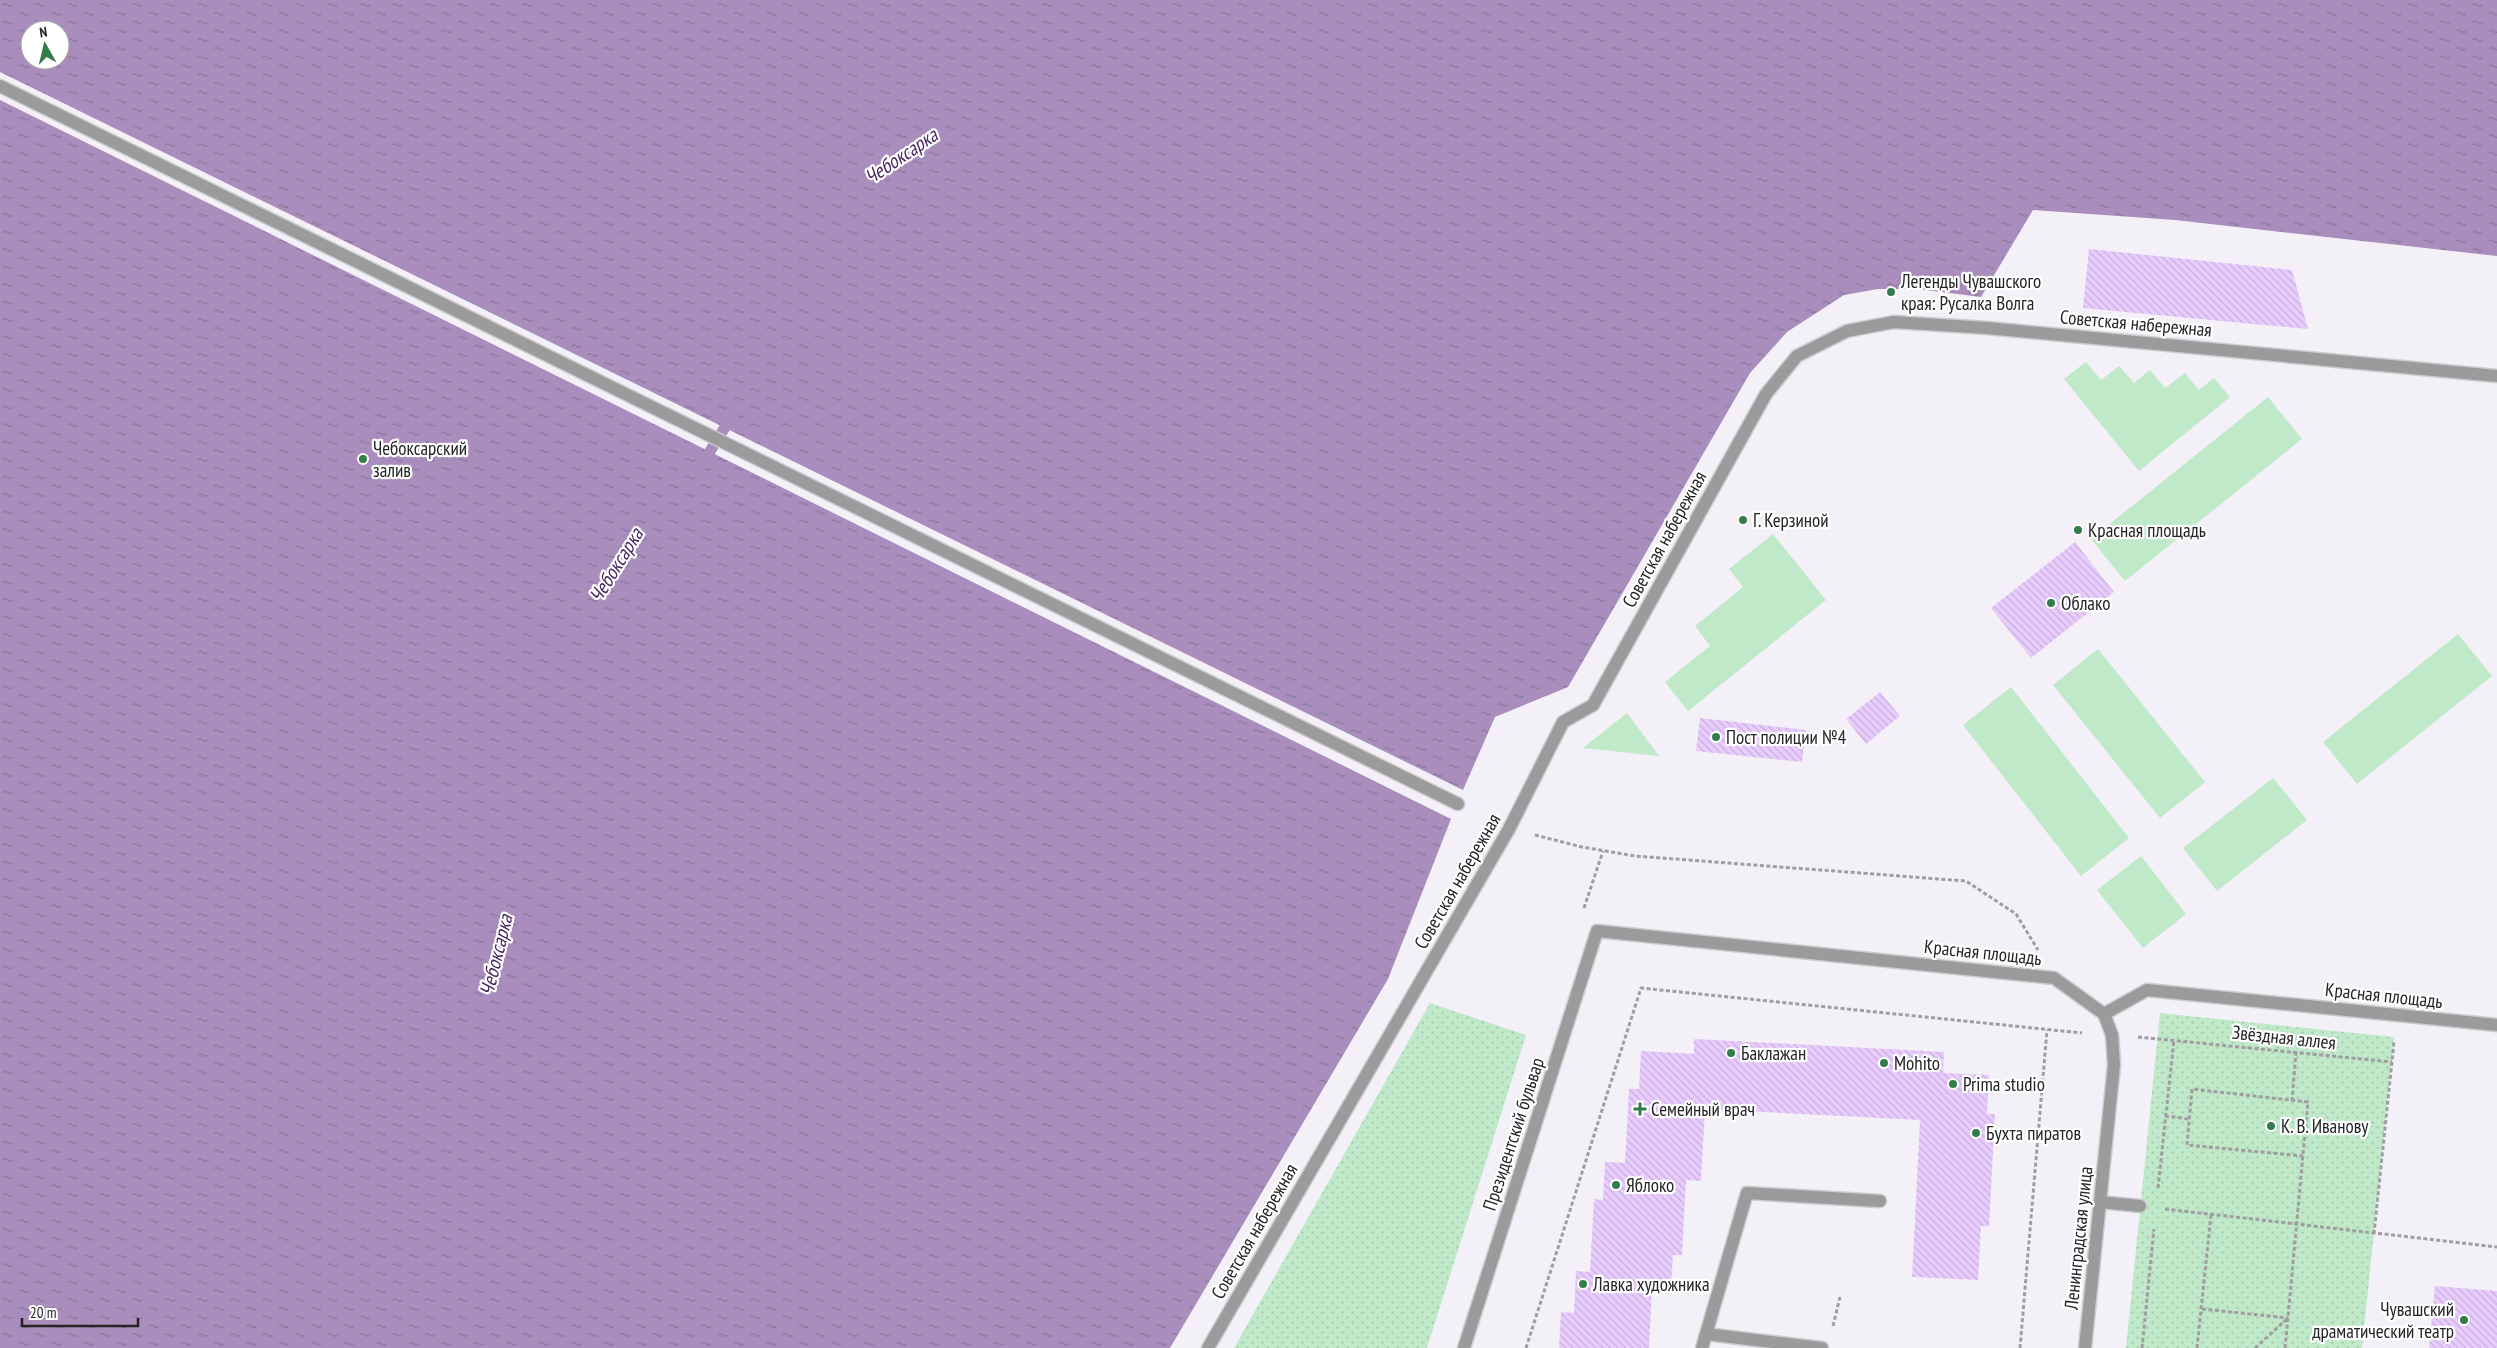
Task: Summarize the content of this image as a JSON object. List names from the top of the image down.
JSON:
{
  "streets": {
    "street": [
      "Советская набережная",
      "Красная площадь",
      "Президентский бульвар",
      "Ленинградская улица"
    ],
    "path": ["Звёздная аллея"]
  },
  "crossings": [
    ["Красная площадь", "Президентский бульвар"],
    ["Красная площадь", "Ленинградская улица"]
  ],
  "water": ["Чебоксарка"],
  "places": {
    "other": [
      "Легенды Чувашского края: Русалка Волга",
      "Чебоксарский залив",
      "Г. Керзиной",
      "Красная площадь",
      "Облако",
      "Пост полиции №4",
      "Баклажан",
      "Mohito",
      "Prima studio",
      "К. В. Иванову",
      "Бухта пиратов",
      "Яблоко",
      "Лавка художника",
      "Чувашский драматический театр"
    ],
    "health": ["Семейный врач"]
  },
  "scale_bar": "20 m",
  "north": "top"
}
